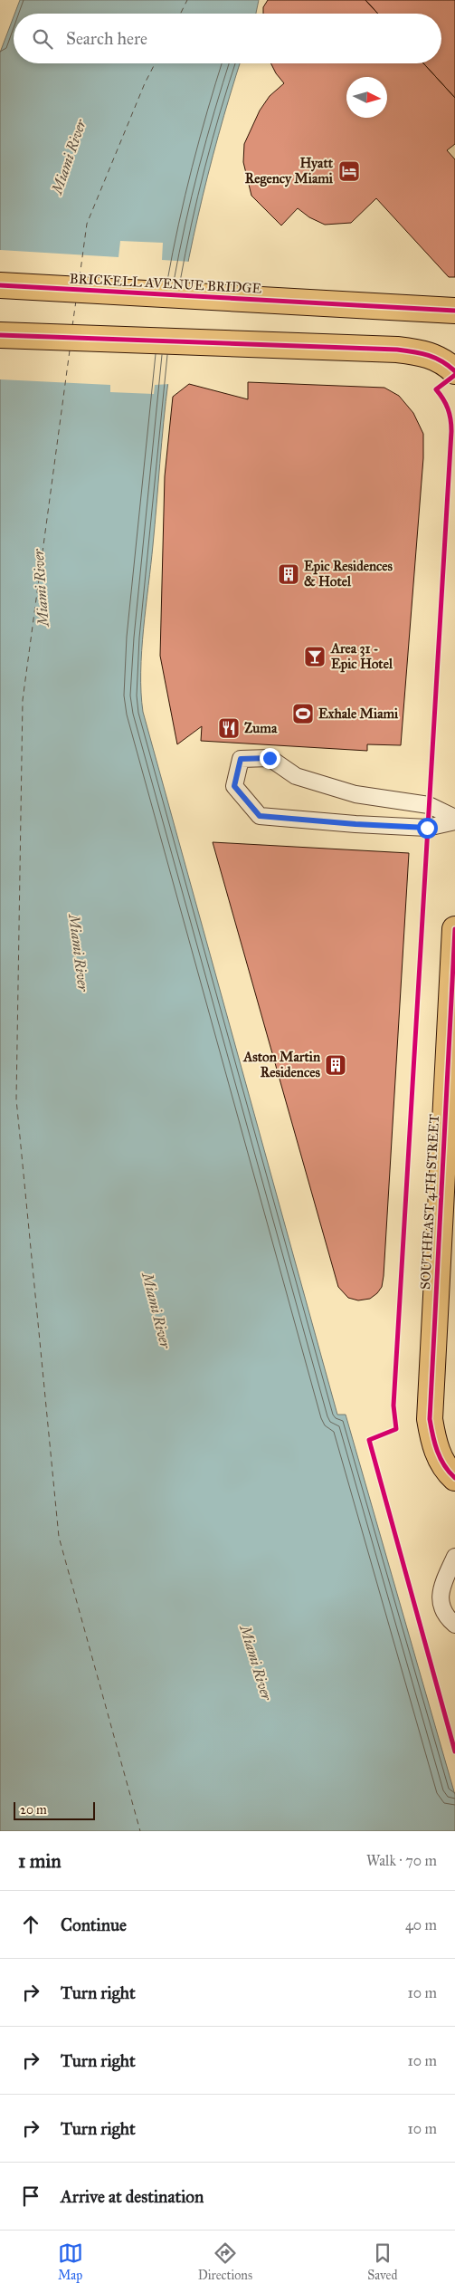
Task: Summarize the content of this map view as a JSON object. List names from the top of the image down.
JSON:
{
  "streets": {
    "main road": ["BRICKELL AVENUE BRIDGE", "SOUTHEAST 4TH STREET"]
  },
  "water": ["Miami River"],
  "places": {
    "hotel": ["Hyatt Regency Miami"],
    "building": ["Epic Residences & Hotel", "Aston Martin Residences"],
    "bar": ["Area 31 - Epic Hotel"],
    "sports": ["Exhale Miami"],
    "restaurant": ["Zuma"]
  },
  "scale_bar": "20 m",
  "north": "right",
  "page": {
    "search": "Search here",
    "scale": "20 m",
    "heading": ["1 min", "Walk · 70 m"],
    "list": [
      ["Continue", "40 m"],
      ["Turn right", "10 m"],
      ["Turn right", "10 m"],
      ["Turn right", "10 m"],
      "Arrive at destination"
    ],
    "nav": ["Map", "Directions", "Saved"]
  }
}
